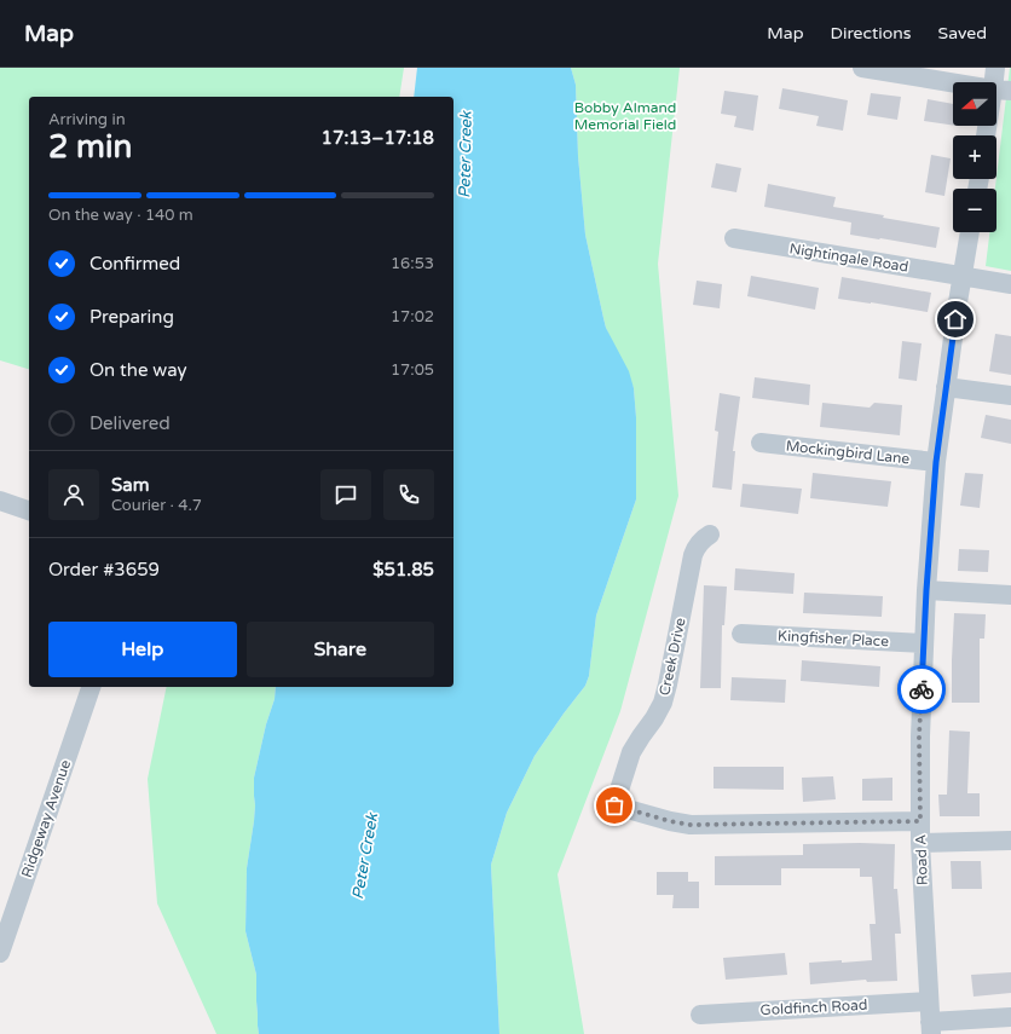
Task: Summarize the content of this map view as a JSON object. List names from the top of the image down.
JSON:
{
  "streets": {
    "street": [
      "Nightingale Road",
      "Mockingbird Lane",
      "Kingfisher Place",
      "Creek Drive",
      "Ridgeway Avenue",
      "Road A",
      "Goldfinch Road"
    ]
  },
  "crossings": [
    ["Nightingale Road", "Road A"],
    ["Mockingbird Lane", "Road A"],
    ["Kingfisher Place", "Road A"],
    ["Creek Drive", "Road A"],
    ["Road A", "Goldfinch Road"]
  ],
  "water": ["Peter Creek"],
  "parks": ["Bobby Almand Memorial Field"],
  "north": "left",
  "page": {
    "header": "Map",
    "nav": ["Map", "Directions", "Saved"],
    "map_buttons": ["+", "−"],
    "heading": ["2 min", "Arriving in", "17:13–17:18"],
    "panel": [
      "Sam",
      "Courier · 4.7",
      "Order #3659",
      "$51.85"
    ],
    "bar": "On the way · 140 m",
    "list": [
      ["Confirmed", "16:53"],
      ["Preparing", "17:02"],
      ["On the way", "17:05"],
      "Delivered"
    ],
    "buttons": ["Help", "Share"]
  }
}
